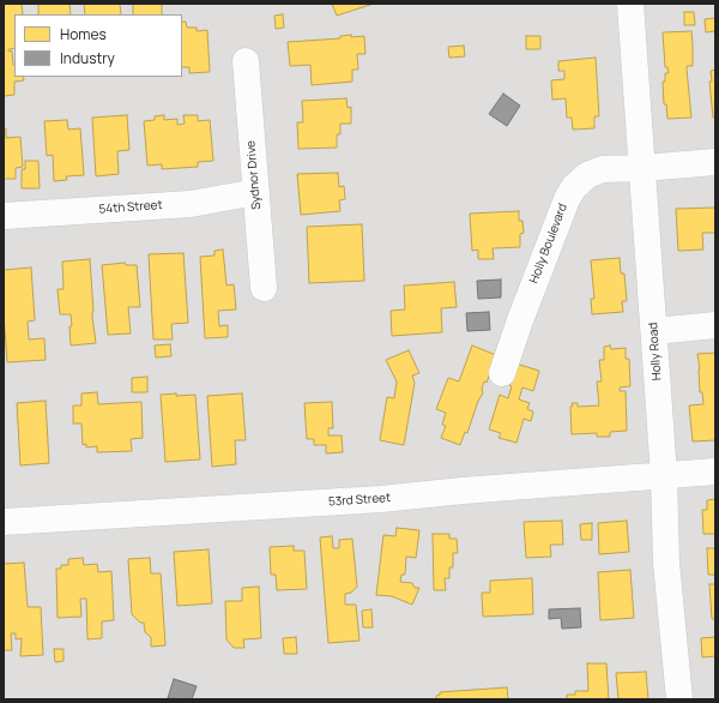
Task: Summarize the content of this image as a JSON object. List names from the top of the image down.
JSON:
{
  "streets": {
    "street": [
      "Sydnor Drive",
      "54th Street",
      "Holly Boulevard",
      "Holly Road",
      "53rd Street"
    ]
  },
  "crossings": [
    ["Sydnor Drive", "54th Street"],
    ["Holly Boulevard", "Holly Road"],
    ["Holly Road", "53rd Street"]
  ],
  "legend": ["Homes", "Industry"]
}
